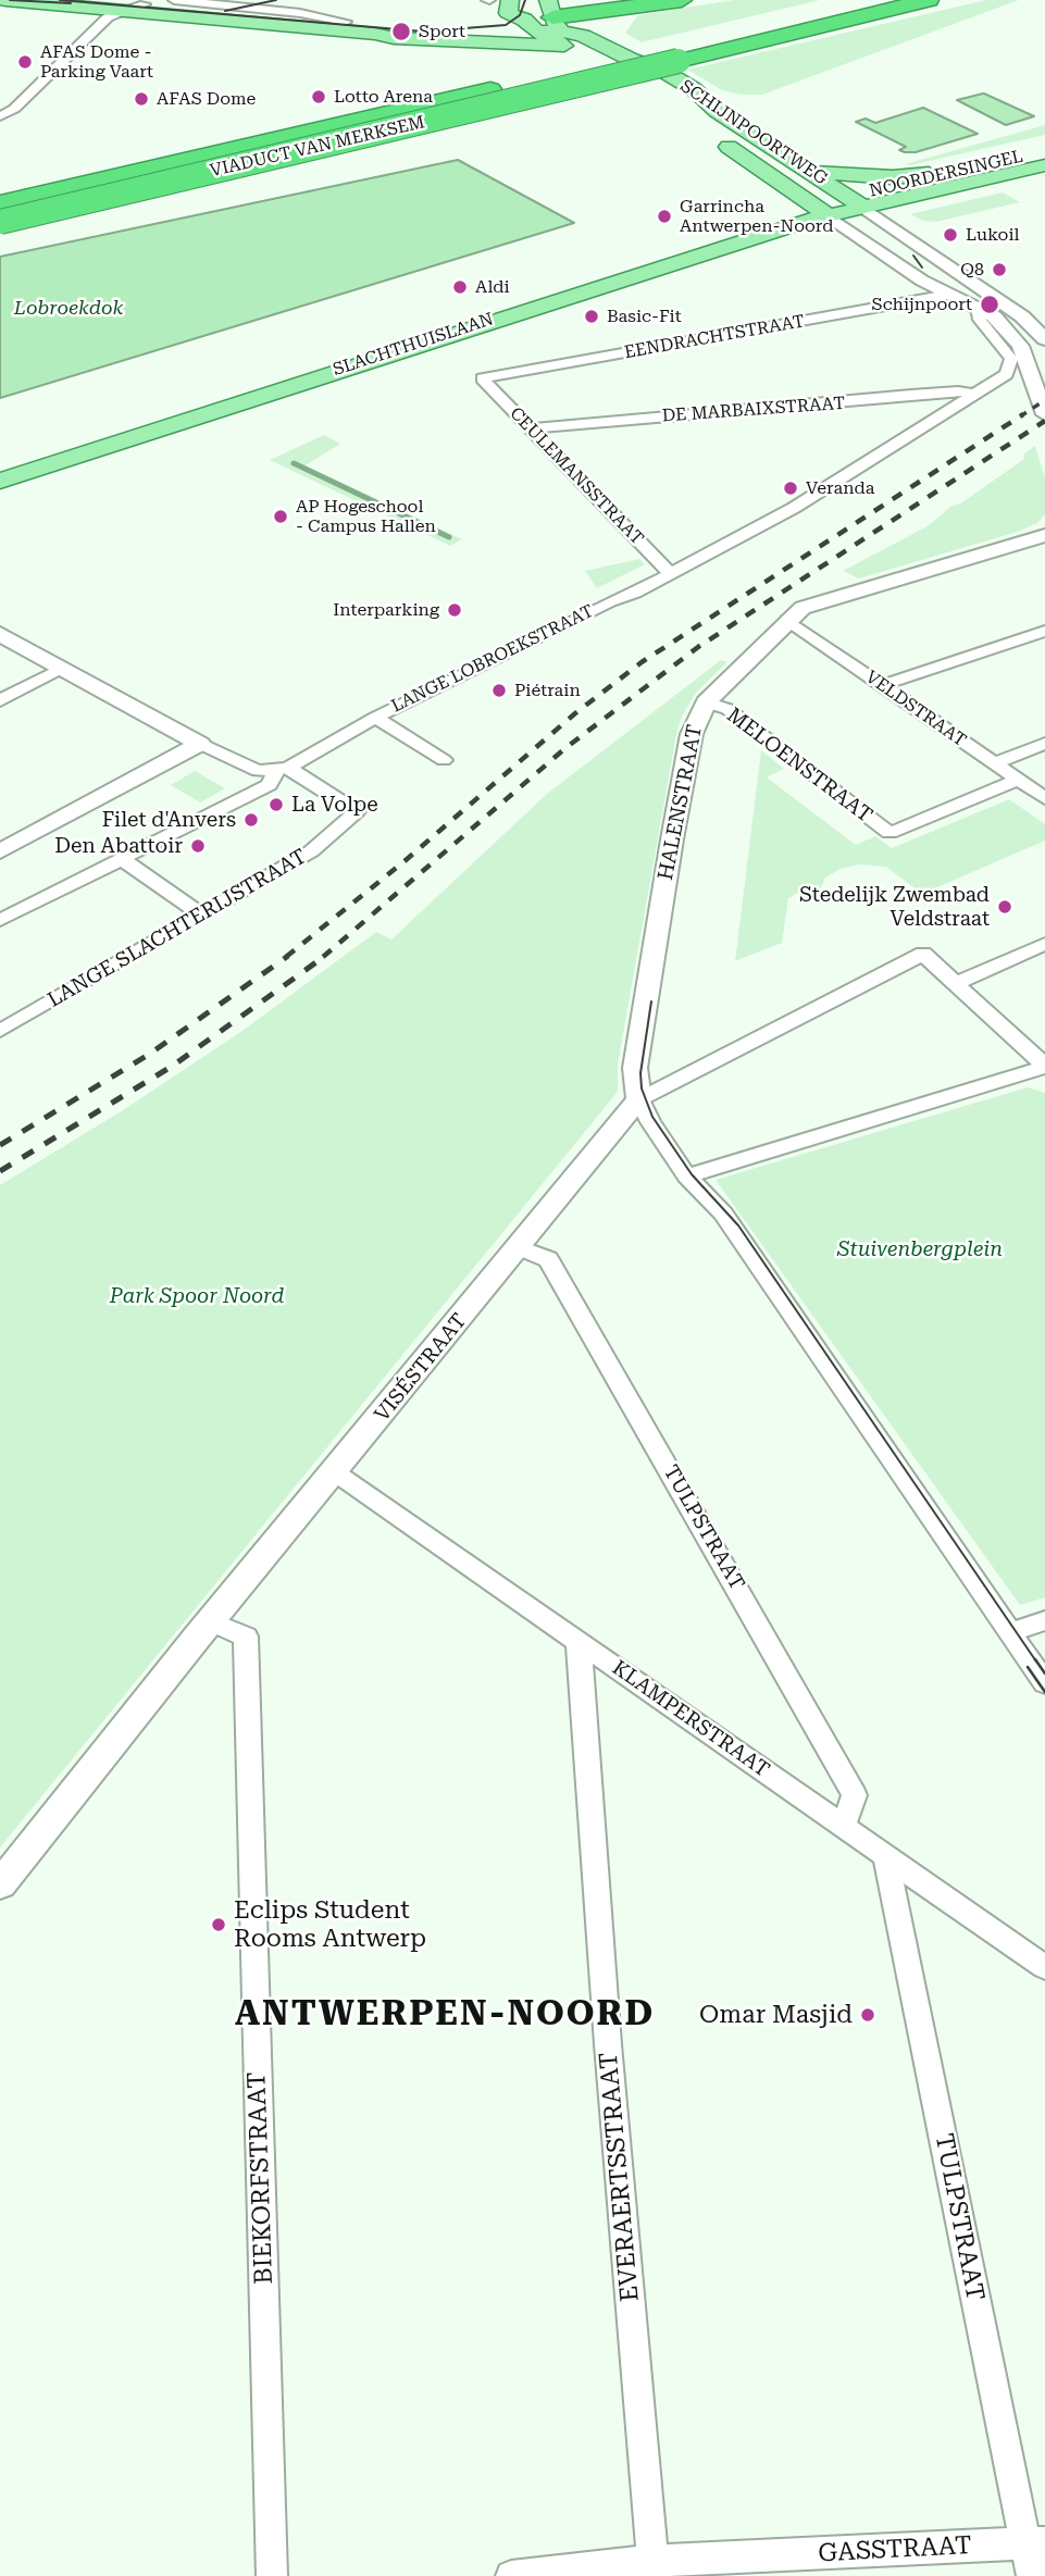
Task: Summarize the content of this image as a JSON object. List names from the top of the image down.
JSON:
{
  "streets": {
    "highway": ["VIADUCT VAN MERKSEM"],
    "main road": ["SCHIJNPOORTWEG", "NOORDERSINGEL", "SLACHTHUISLAAN"],
    "street": [
      "EENDRACHTSTRAAT",
      "DE MARBAIXSTRAAT",
      "CEULEMANSSTRAAT",
      "LANGE LOBROEKSTRAAT",
      "VELDSTRAAT",
      "MELOENSTRAAT",
      "HALENSTRAAT",
      "LANGE SLACHTERIJSTRAAT",
      "VISÉSTRAAT",
      "TULPSTRAAT",
      "KLAMPERSTRAAT",
      "EVERAERTSSTRAAT",
      "BIEKORFSTRAAT",
      "GASSTRAAT"
    ]
  },
  "crossings": [
    ["SCHIJNPOORTWEG", "NOORDERSINGEL"],
    ["SCHIJNPOORTWEG", "EENDRACHTSTRAAT"],
    ["SCHIJNPOORTWEG", "SLACHTHUISLAAN"],
    ["EENDRACHTSTRAAT", "CEULEMANSSTRAAT"],
    ["DE MARBAIXSTRAAT", "CEULEMANSSTRAAT"],
    ["DE MARBAIXSTRAAT", "LANGE LOBROEKSTRAAT"],
    ["CEULEMANSSTRAAT", "LANGE LOBROEKSTRAAT"],
    ["LANGE LOBROEKSTRAAT", "LANGE SLACHTERIJSTRAAT"],
    ["VELDSTRAAT", "MELOENSTRAAT"],
    ["VELDSTRAAT", "HALENSTRAAT"],
    ["MELOENSTRAAT", "HALENSTRAAT"],
    ["HALENSTRAAT", "VISÉSTRAAT"],
    ["VISÉSTRAAT", "TULPSTRAAT"],
    ["VISÉSTRAAT", "KLAMPERSTRAAT"],
    ["VISÉSTRAAT", "BIEKORFSTRAAT"],
    ["TULPSTRAAT", "KLAMPERSTRAAT"],
    ["TULPSTRAAT", "GASSTRAAT"],
    ["KLAMPERSTRAAT", "EVERAERTSSTRAAT"],
    ["EVERAERTSSTRAAT", "GASSTRAAT"]
  ],
  "districts": ["ANTWERPEN-NOORD"],
  "water": ["Lobroekdok"],
  "parks": ["Stuivenbergplein", "Park Spoor Noord"],
  "places": [
    "Sport",
    "AFAS Dome - Parking Vaart",
    "Lotto Arena",
    "AFAS Dome",
    "Garrincha Antwerpen-Noord",
    "Lukoil",
    "Q8",
    "Aldi",
    "Schijnpoort",
    "Basic-Fit",
    "Veranda",
    "AP Hogeschool - Campus Hallen",
    "Interparking",
    "Piétrain",
    "La Volpe",
    "Filet d'Anvers",
    "Den Abattoir",
    "Stedelijk Zwembad Veldstraat",
    "Eclips Student Rooms Antwerp",
    "Omar Masjid"
  ]
}
